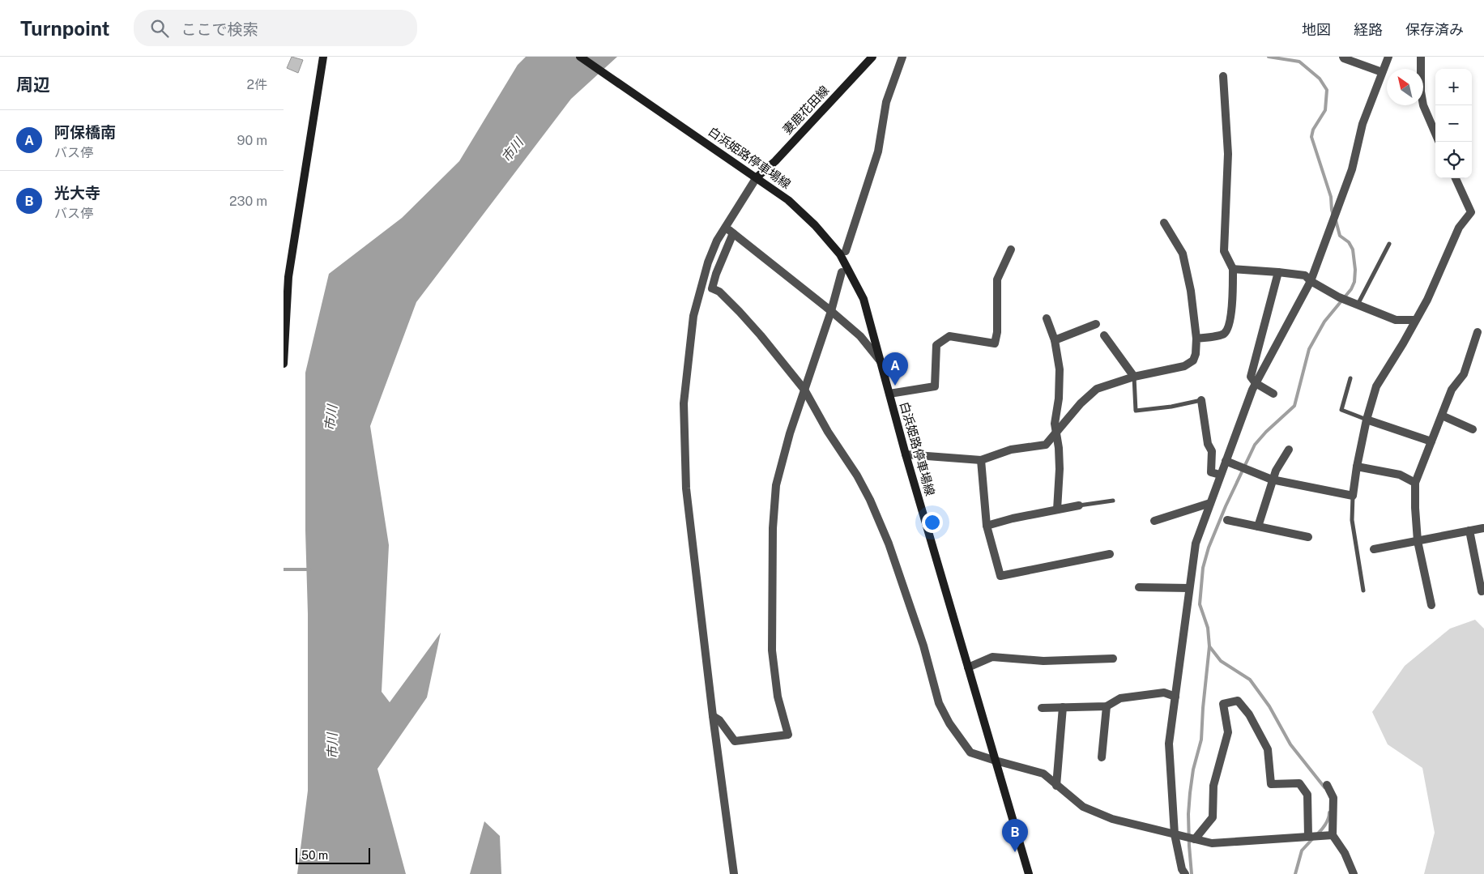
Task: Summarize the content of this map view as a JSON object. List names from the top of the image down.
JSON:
{
  "streets": {
    "main road": ["妻鹿花田線", "白浜姫路停車場線"]
  },
  "crossings": [
    ["妻鹿花田線", "白浜姫路停車場線"]
  ],
  "water": ["市川"],
  "scale_bar": "50 m",
  "north": "top left",
  "page": {
    "header": "Turnpoint",
    "search": "ここで検索",
    "nav": ["地図", "経路", "保存済み"],
    "heading": ["周辺", "2件"],
    "map_buttons": ["+", "−"],
    "list": [
      {
        "mark": "A",
        "name": "阿保橋南",
        "note": "バス停",
        "value": "90 m"
      },
      {
        "mark": "B",
        "name": "光大寺",
        "note": "バス停",
        "value": "230 m"
      }
    ],
    "pins": ["A", "B"],
    "scale": "50 m"
  }
}
